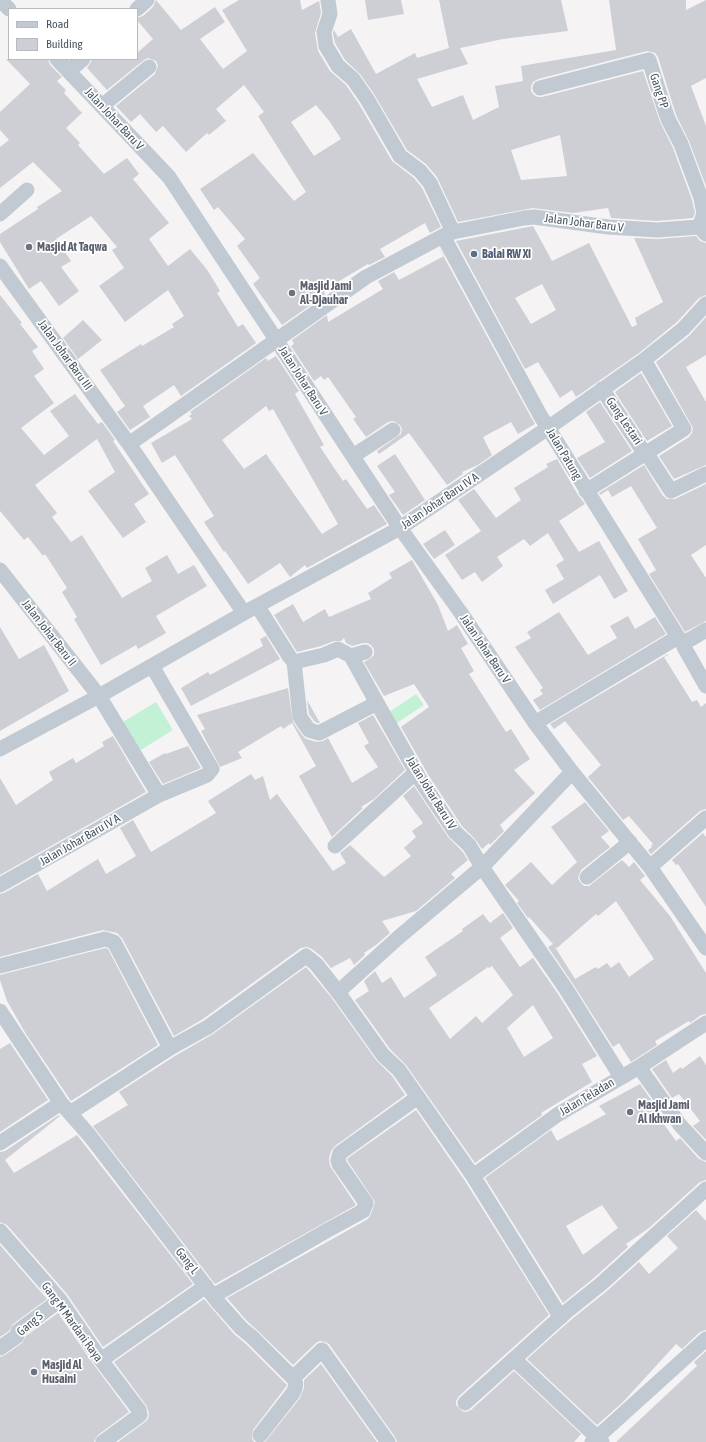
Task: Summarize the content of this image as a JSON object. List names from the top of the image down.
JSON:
{
  "streets": {
    "street": [
      "Gang PP",
      "Jalan Johar Baru V",
      "Jalan Johar Baru III",
      "Gang Lestari",
      "Jalan Patung",
      "Jalan Johar Baru IV A",
      "Jalan Johar Baru II",
      "Jalan Johar Baru IV",
      "Jalan Teladan",
      "Gang L",
      "Gang M Mardani Raya",
      "Gang S"
    ]
  },
  "crossings": [
    ["Gang PP", "Jalan Johar Baru V"],
    ["Jalan Johar Baru V", "Jalan Patung"],
    ["Jalan Johar Baru V", "Jalan Johar Baru IV A"],
    ["Jalan Johar Baru III", "Jalan Johar Baru IV A"],
    ["Gang Lestari", "Jalan Patung"],
    ["Gang Lestari", "Jalan Johar Baru IV A"],
    ["Jalan Patung", "Jalan Johar Baru IV A"],
    ["Jalan Johar Baru IV A", "Jalan Johar Baru II"],
    ["Jalan Johar Baru IV", "Jalan Teladan"],
    ["Gang M Mardani Raya", "Gang S"]
  ],
  "places": [
    "Masjid At Taqwa",
    "Balai RW XI",
    "Masjid Jami Al-Djauhar",
    "Masjid Jami Al Ikhwan",
    "Masjid Al Husaini"
  ],
  "legend": ["Road", "Building"]
}
